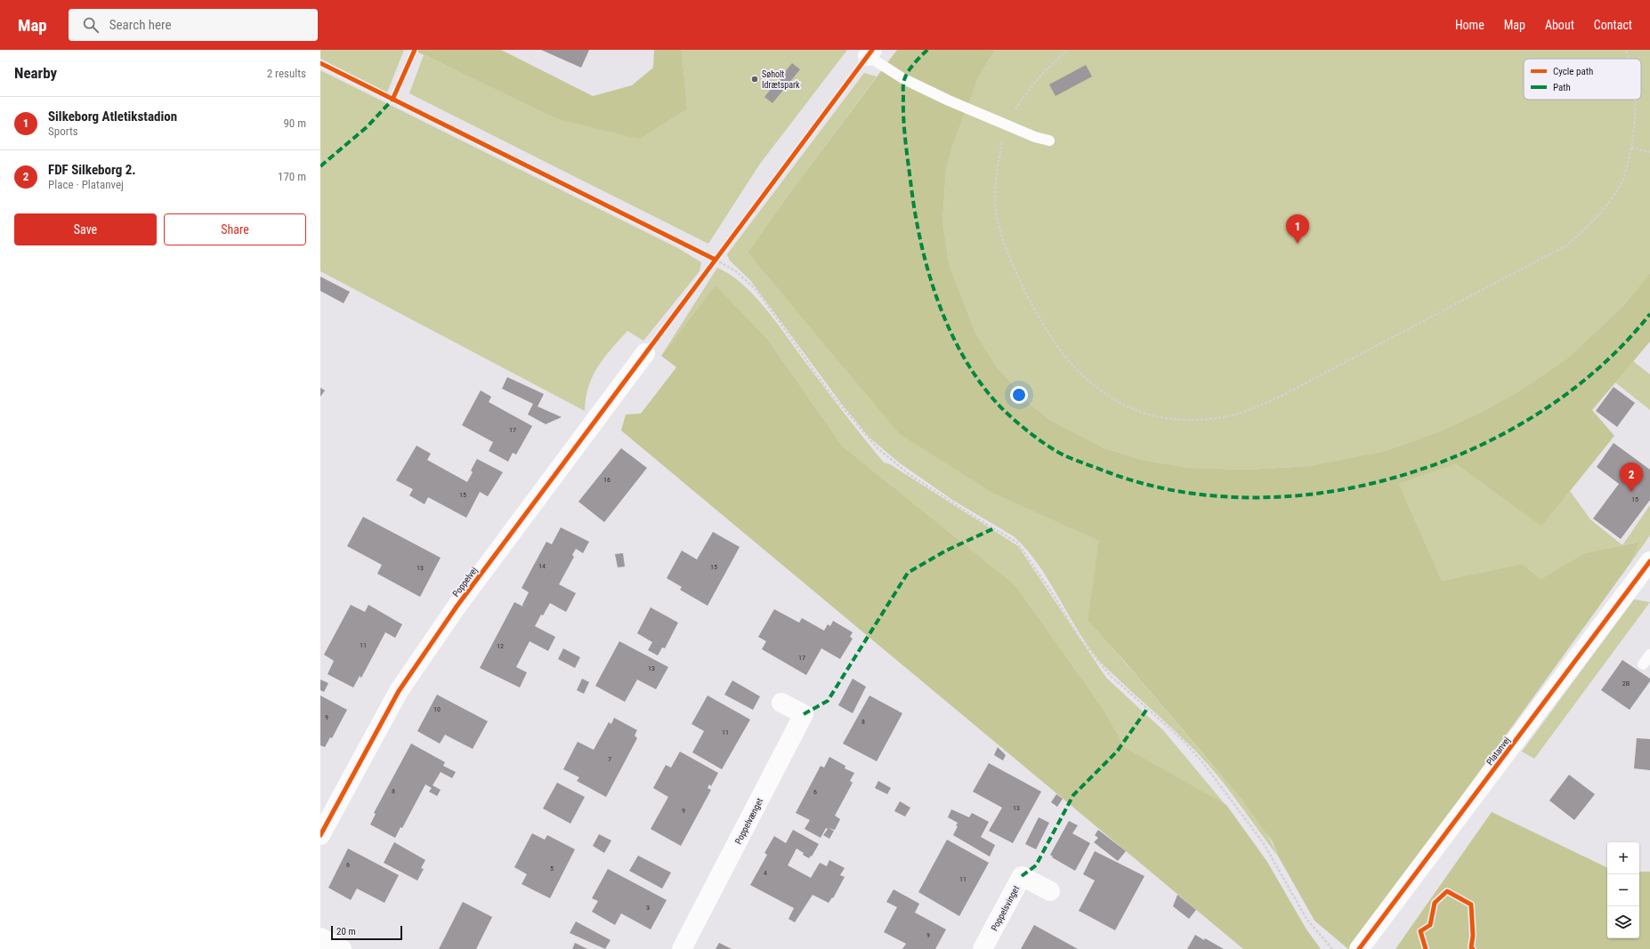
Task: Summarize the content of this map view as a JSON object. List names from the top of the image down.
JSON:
{
  "streets": {
    "street": [
      "Poppelvej",
      "Platanvej",
      "Poppelvænget",
      "Poppelsvinget"
    ]
  },
  "places": ["Søholt Idrætspark"],
  "house_numbers": [
    "17",
    "16",
    "15",
    "15",
    "14",
    "15",
    "13",
    "11",
    "12",
    "17",
    "13",
    "2B",
    "10",
    "9",
    "8",
    "11",
    "7",
    "8",
    "6",
    "13",
    "9",
    "6",
    "5",
    "4",
    "11",
    "3",
    "9"
  ],
  "legend": ["Cycle path", "Path"],
  "scale_bar": "20 m",
  "page": {
    "header": "Map",
    "search": "Search here",
    "nav": [
      "Home",
      "Map",
      "About",
      "Contact"
    ],
    "heading": ["Nearby", "2 results"],
    "list": [
      {
        "mark": "1",
        "name": "Silkeborg Atletikstadion",
        "note": "Sports",
        "value": "90 m"
      },
      {
        "mark": "2",
        "name": "FDF Silkeborg 2.",
        "note": "Place · Platanvej",
        "value": "170 m"
      }
    ],
    "buttons": ["Save", "Share"],
    "pins": ["1", "2"],
    "map_buttons": ["+", "−"],
    "scale": "20 m"
  }
}
